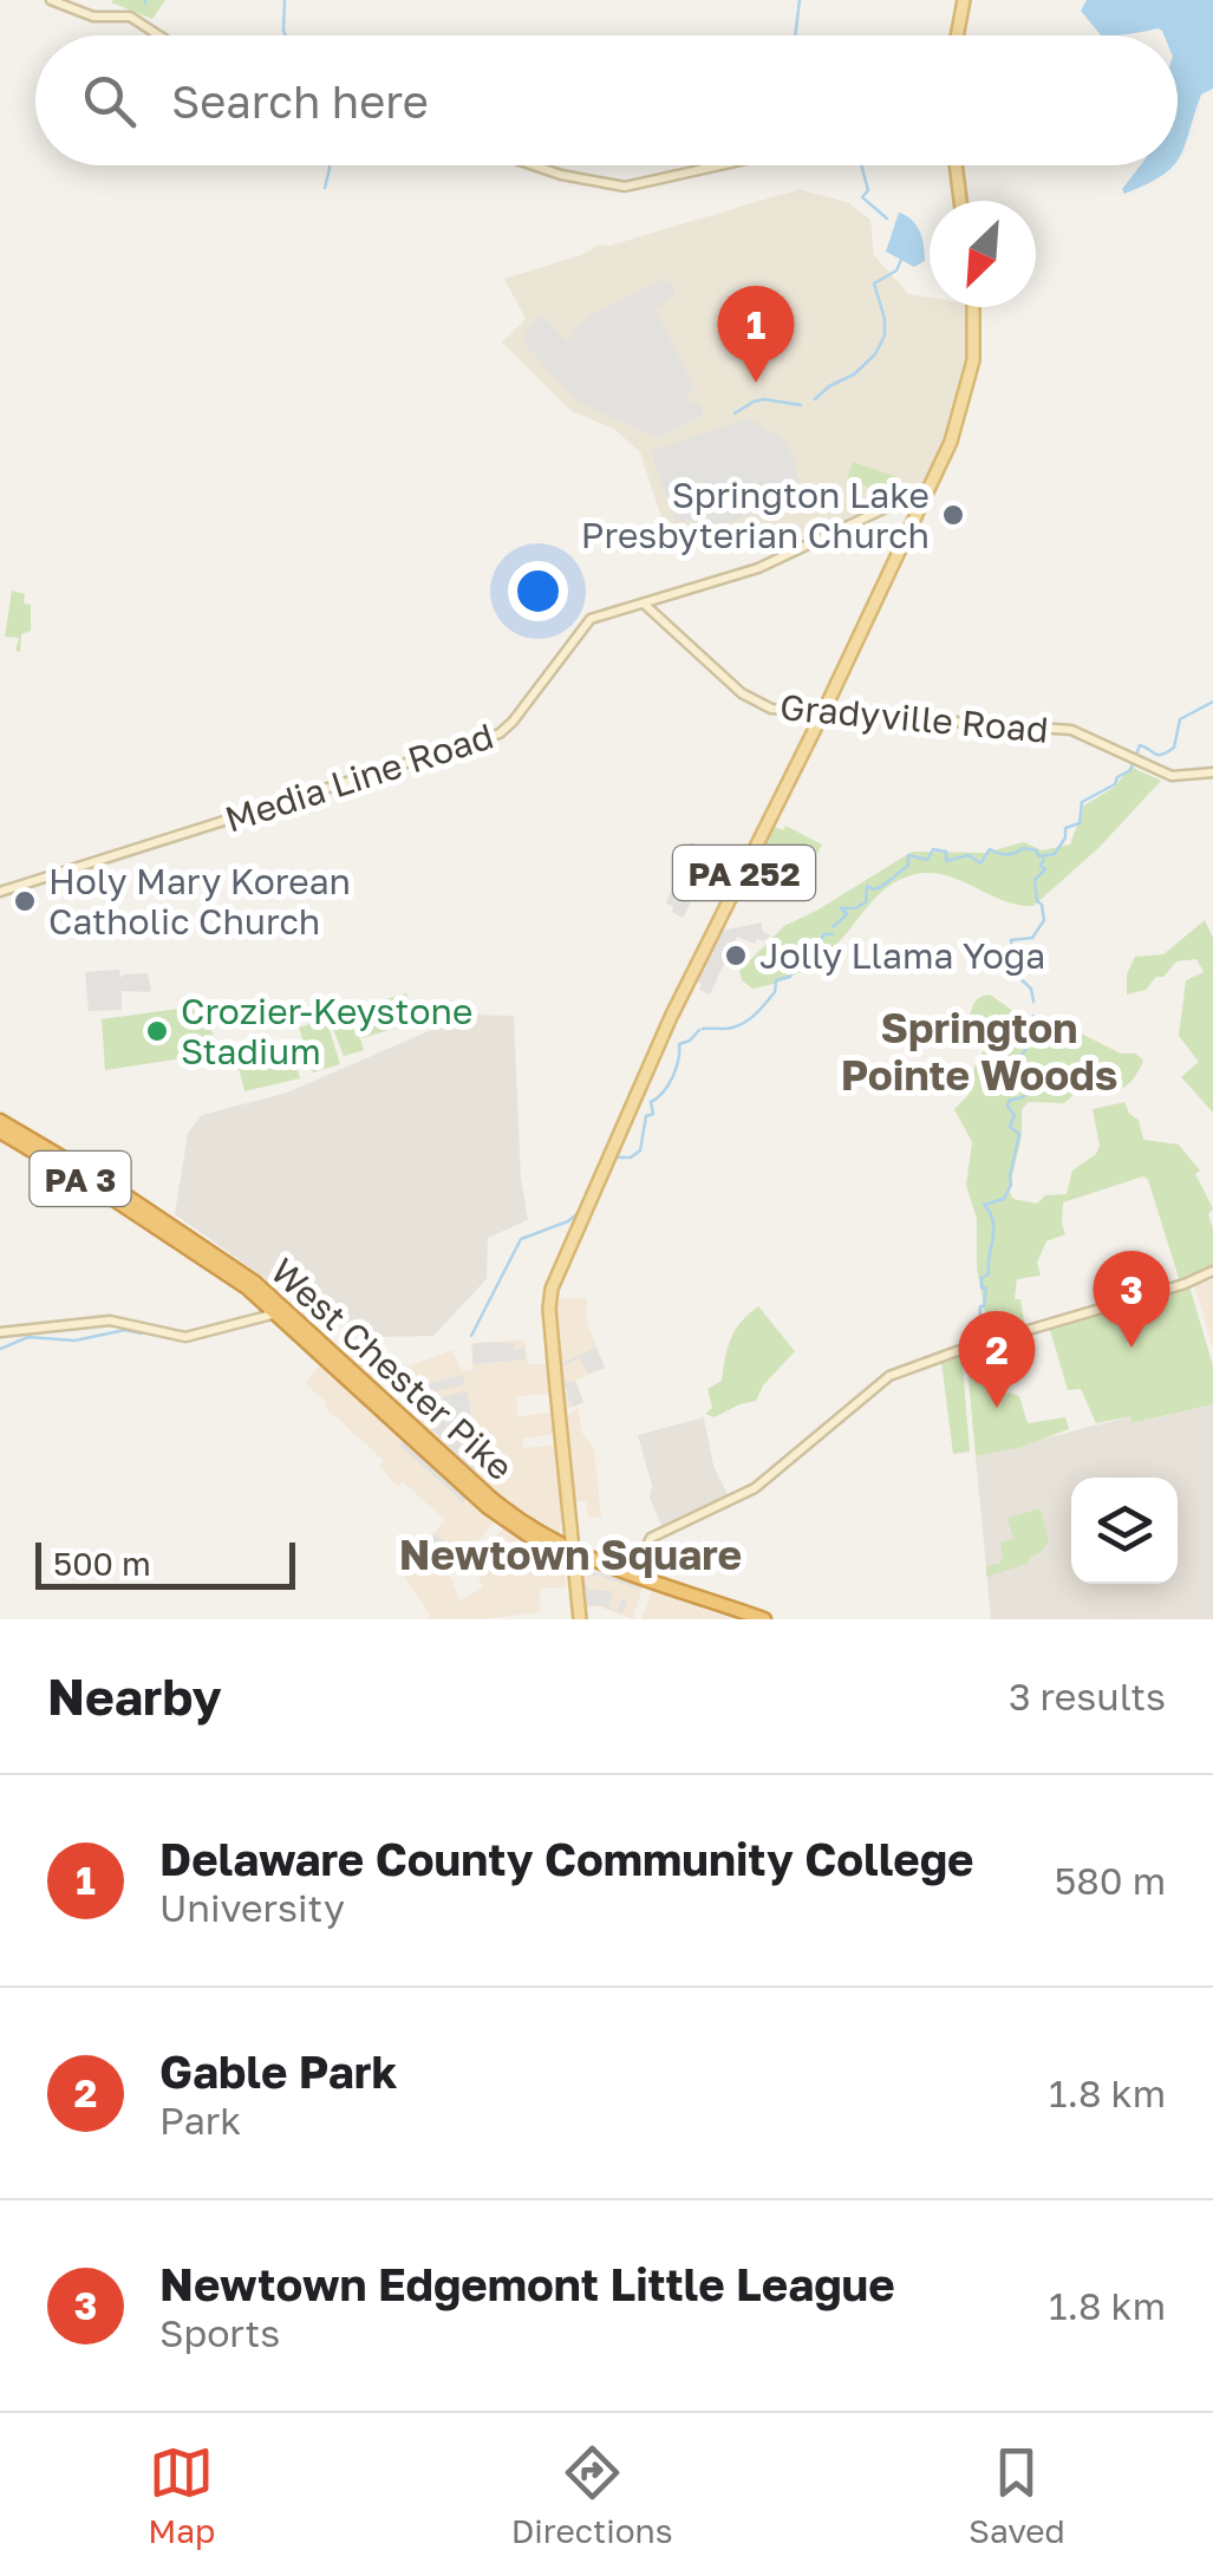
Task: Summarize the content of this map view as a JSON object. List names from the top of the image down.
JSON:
{
  "streets": {
    "highway": ["PA 3", "West Chester Pike"],
    "main road": ["PA 252"],
    "street": ["Gradyville Road", "Media Line Road"]
  },
  "crossings": [
    ["Gradyville Road", "Media Line Road"],
    ["Gradyville Road", "PA 252"],
    ["Media Line Road", "PA 252"],
    ["PA 252", "West Chester Pike"]
  ],
  "districts": ["Springton Pointe Woods", "Newtown Square"],
  "places": [
    "Springton Lake Presbyterian Church",
    "Holy Mary Korean Catholic Church",
    "Jolly Llama Yoga",
    "Crozier-Keystone Stadium"
  ],
  "scale_bar": "500 m",
  "north": "bottom left",
  "page": {
    "search": "Search here",
    "pins": ["1", "3", "2"],
    "scale": "500 m",
    "heading": ["Nearby", "3 results"],
    "list": [
      {
        "mark": "1",
        "name": "Delaware County Community College",
        "note": "University",
        "value": "580 m"
      },
      {
        "mark": "2",
        "name": "Gable Park",
        "note": "Park",
        "value": "1.8 km"
      },
      {
        "mark": "3",
        "name": "Newtown Edgemont Little League",
        "note": "Sports",
        "value": "1.8 km"
      }
    ],
    "nav": ["Map", "Directions", "Saved"]
  }
}
